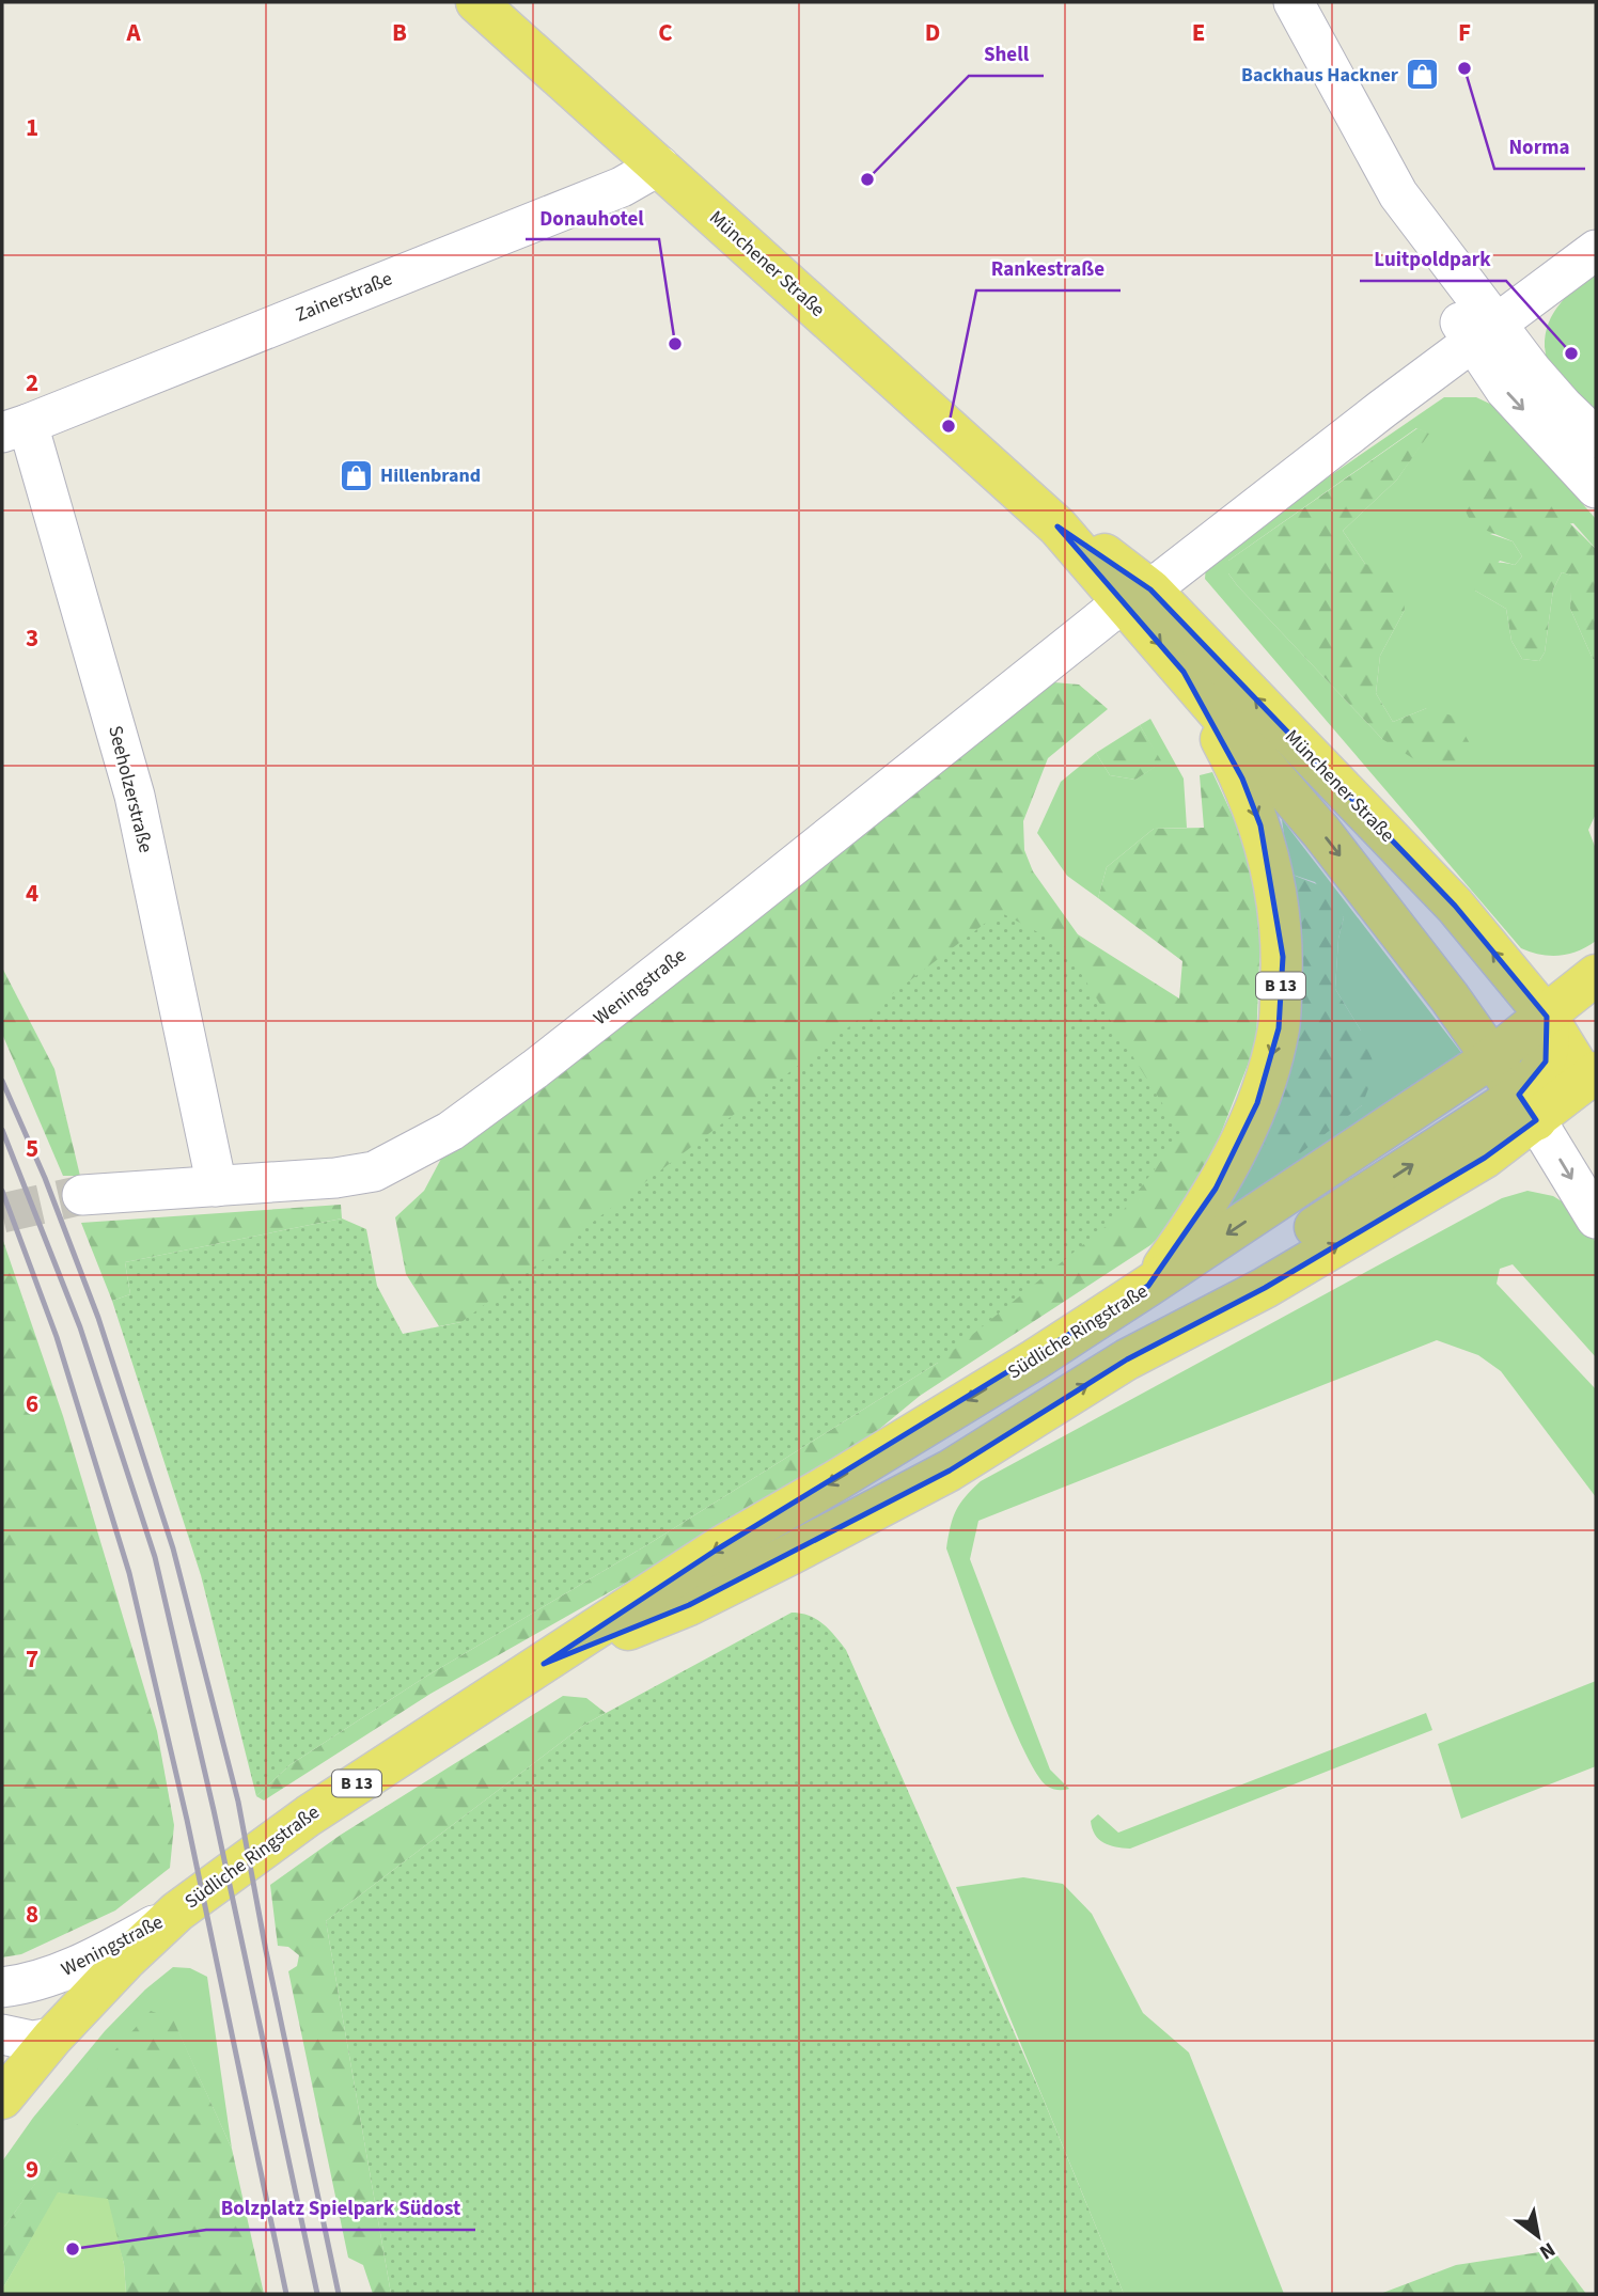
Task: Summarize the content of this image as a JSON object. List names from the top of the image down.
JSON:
{
  "streets": {
    "main road": ["Münchener Straße", "B 13", "Südliche Ringstraße"],
    "street": ["Zainerstraße", "Seeholzerstraße", "Weningstraße"]
  },
  "crossings": [
    ["Münchener Straße", "Zainerstraße"],
    ["Münchener Straße", "B 13"],
    ["Münchener Straße", "Weningstraße"],
    ["Münchener Straße", "Südliche Ringstraße"],
    ["Zainerstraße", "Seeholzerstraße"],
    ["Seeholzerstraße", "Weningstraße"],
    ["B 13", "Südliche Ringstraße"],
    ["Weningstraße", "Südliche Ringstraße"]
  ],
  "places": {
    "other": [
      "Norma",
      "Shell",
      "Donauhotel",
      "Luitpoldpark",
      "Rankestraße",
      "Bolzplatz Spielpark Südost"
    ],
    "shop": ["Backhaus Hackner", "Hillenbrand"]
  },
  "north": "bottom right",
  "grid": {
    "columns": [
      "A",
      "B",
      "C",
      "D",
      "E",
      "F"
    ],
    "rows": [
      "1",
      "2",
      "3",
      "4",
      "5",
      "6",
      "7",
      "8",
      "9"
    ]
  }
}
